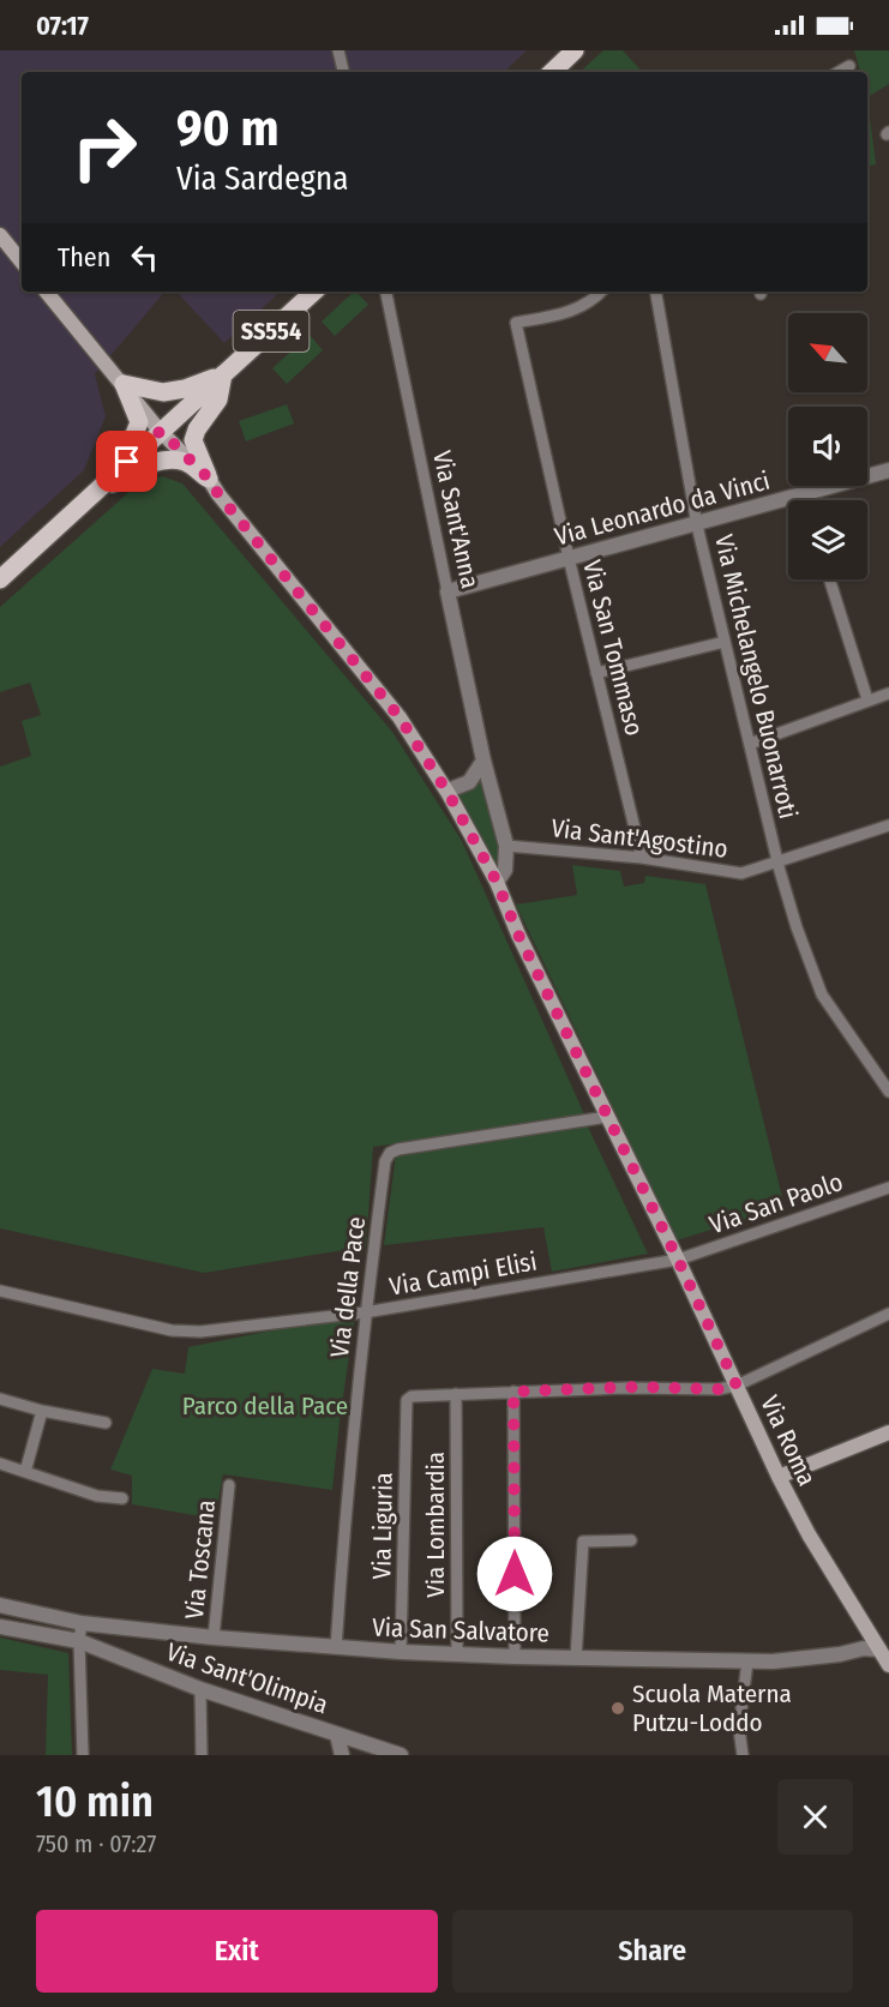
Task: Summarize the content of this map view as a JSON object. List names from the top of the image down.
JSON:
{
  "streets": {
    "main road": ["SS554", "Via Roma"],
    "street": [
      "Via Leonardo da Vinci",
      "Via Sant'Anna",
      "Via San Tommaso",
      "Via Michelangelo Buonarroti",
      "Via Sant'Agostino",
      "Via San Paolo",
      "Via Campi Elisi",
      "Via della Pace",
      "Via Lombardia",
      "Via Liguria",
      "Via Toscana",
      "Via San Salvatore",
      "Via Sant'Olimpia"
    ]
  },
  "crossings": [
    ["SS554", "Via Roma"],
    ["Via Leonardo da Vinci", "Via Sant'Anna"],
    ["Via Leonardo da Vinci", "Via San Tommaso"],
    ["Via Leonardo da Vinci", "Via Michelangelo Buonarroti"],
    ["Via Sant'Anna", "Via Sant'Agostino"],
    ["Via Sant'Anna", "Via Roma"],
    ["Via San Tommaso", "Via Sant'Agostino"],
    ["Via Michelangelo Buonarroti", "Via Sant'Agostino"],
    ["Via San Paolo", "Via Campi Elisi"],
    ["Via San Paolo", "Via Roma"],
    ["Via Campi Elisi", "Via della Pace"],
    ["Via Campi Elisi", "Via Roma"],
    ["Via della Pace", "Via Roma"],
    ["Via della Pace", "Via San Salvatore"],
    ["Via Roma", "Via San Salvatore"],
    ["Via Lombardia", "Via Liguria"],
    ["Via Lombardia", "Via San Salvatore"],
    ["Via Liguria", "Via San Salvatore"],
    ["Via Toscana", "Via San Salvatore"]
  ],
  "parks": ["Parco della Pace"],
  "places": ["Scuola Materna Putzu-Loddo"],
  "north": "top left",
  "page": {
    "status": "07:17",
    "turn": ["90 m", "Via Sardegna"],
    "then": "Then",
    "heading": ["10 min", "750 m · 07:27"],
    "buttons": ["Exit", "Share"]
  }
}
